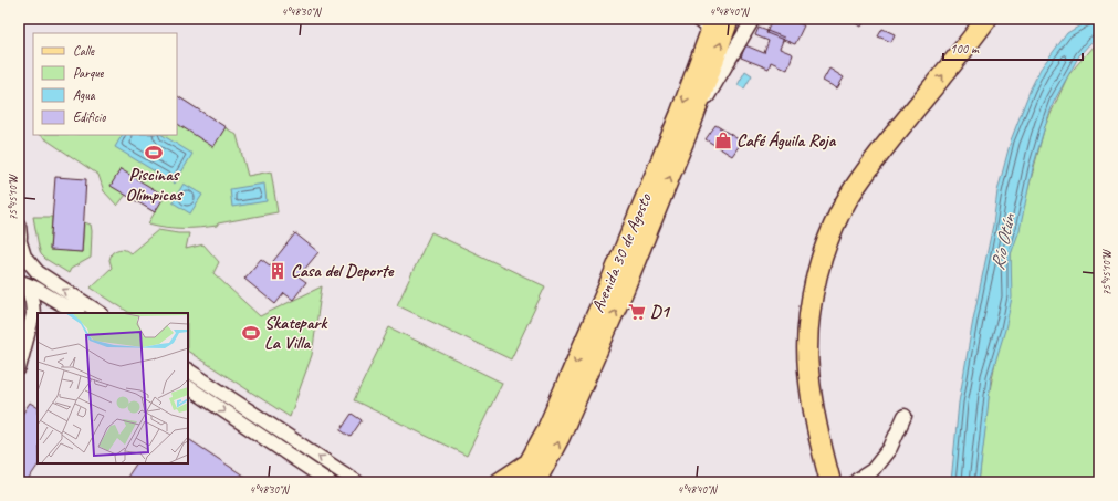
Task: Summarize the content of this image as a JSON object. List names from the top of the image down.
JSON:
{
  "streets": {
    "main road": ["Avenida 30 de Agosto"]
  },
  "water": ["Río Otún"],
  "places": {
    "shop": ["Café Águila Roja"],
    "sports": ["Piscinas Olímpicas", "Skatepark La Villa"],
    "building": ["Casa del Deporte"],
    "supermarket": ["D1"]
  },
  "legend": [
    "Calle",
    "Parque",
    "Agua",
    "Edificio"
  ],
  "scale_bar": "100 m",
  "coordinates": ["4°48'30\"N", "4°48'40\"N", "75°45'10\"W"]
}
